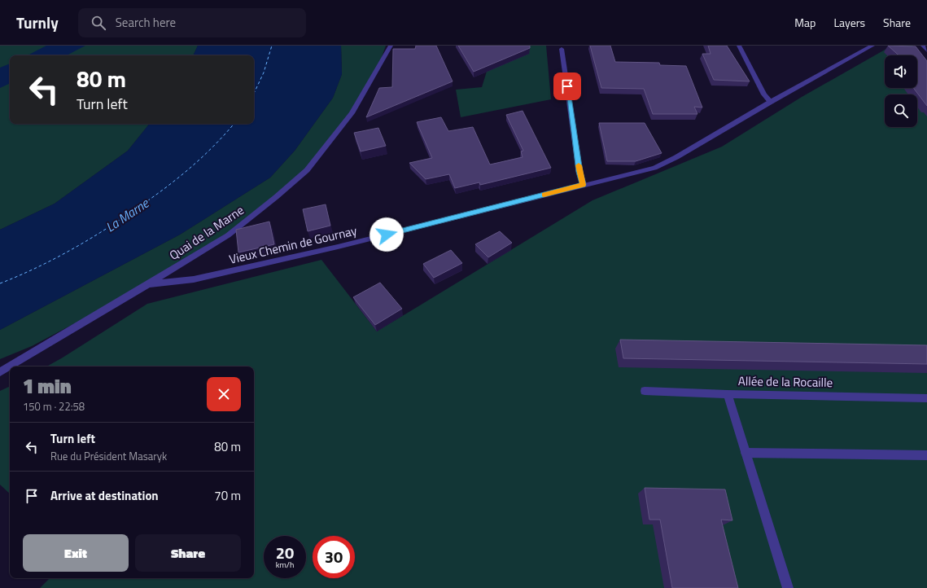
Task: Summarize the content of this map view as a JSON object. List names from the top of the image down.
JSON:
{
  "streets": {
    "street": ["Quai de la Marne", "Vieux Chemin de Gournay", "Allée de la Rocaille"]
  },
  "crossings": [
    ["Quai de la Marne", "Vieux Chemin de Gournay"]
  ],
  "water": ["La Marne"],
  "page": {
    "header": "Turnly",
    "search": "Search here",
    "nav": ["Map", "Layers", "Share"],
    "turn": ["80 m", "Turn left"],
    "heading": ["1 min", "150 m · 22:58"],
    "list": [
      {
        "name": "Turn left",
        "note": "Rue du Président Masaryk",
        "value": "80 m"
      },
      {
        "name": "Arrive at destination",
        "value": "70 m"
      }
    ],
    "buttons": ["Exit", "Share"],
    "speed": "20 km/h",
    "limit": "30"
  }
}
